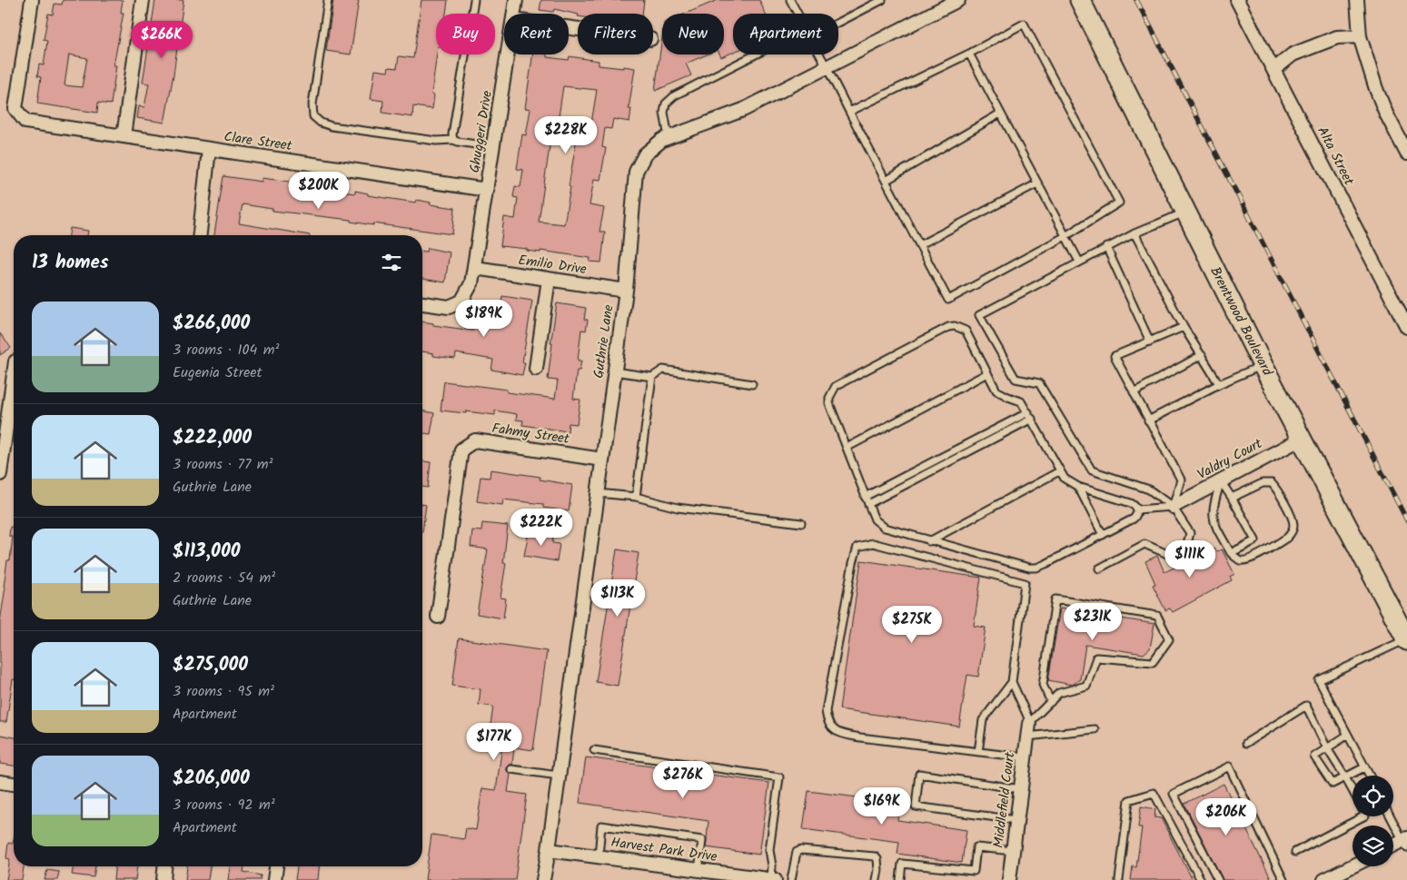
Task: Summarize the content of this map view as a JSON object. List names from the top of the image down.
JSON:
{
  "streets": {
    "main road": ["Brentwood Boulevard"],
    "street": [
      "Ghuggeri Drive",
      "Clare Street",
      "Alta Street",
      "Emilio Drive",
      "Guthrie Lane",
      "Fahmy Street",
      "Valdry Court",
      "Middlefield Court",
      "Harvest Park Drive"
    ]
  },
  "crossings": [
    ["Ghuggeri Drive", "Clare Street"],
    ["Ghuggeri Drive", "Emilio Drive"],
    ["Emilio Drive", "Guthrie Lane"],
    ["Brentwood Boulevard", "Valdry Court"],
    ["Guthrie Lane", "Fahmy Street"],
    ["Guthrie Lane", "Harvest Park Drive"]
  ],
  "page": {
    "chip": [
      "Buy",
      "Rent",
      "Filters",
      "New",
      "Apartment"
    ],
    "price": [
      "$266K",
      "$228K",
      "$200K",
      "$189K",
      "$222K",
      "$111K",
      "$113K",
      "$231K",
      "$275K",
      "$177K",
      "$276K",
      "$169K",
      "$206K"
    ],
    "heading": "13 homes",
    "list": [
      {
        "name": "$266,000",
        "note": "3 rooms · 104 m² · Eugenia Street"
      },
      {
        "name": "$222,000",
        "note": "3 rooms · 77 m² · Guthrie Lane"
      },
      {
        "name": "$113,000",
        "note": "2 rooms · 54 m² · Guthrie Lane"
      },
      {
        "name": "$275,000",
        "note": "3 rooms · 95 m² · Apartment"
      },
      {
        "name": "$206,000",
        "note": "3 rooms · 92 m² · Apartment"
      }
    ]
  }
}
